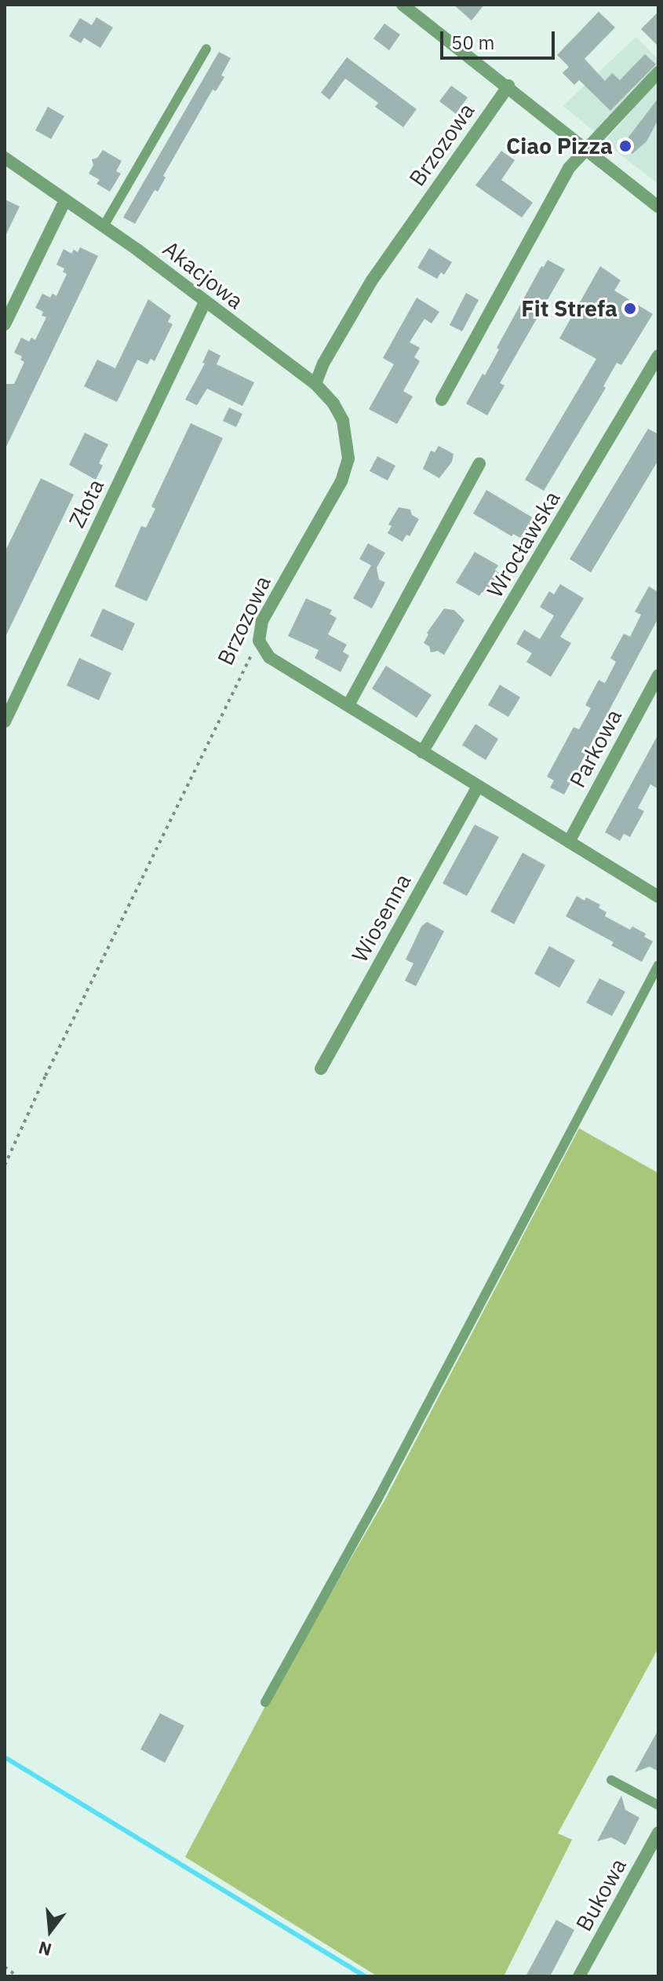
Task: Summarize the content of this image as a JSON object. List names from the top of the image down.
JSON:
{
  "streets": {
    "street": [
      "Brzozowa",
      "Akacjowa",
      "Złota",
      "Wrocławska",
      "Parkowa",
      "Wiosenna",
      "Bukowa"
    ]
  },
  "crossings": [
    ["Brzozowa", "Akacjowa"],
    ["Akacjowa", "Złota"]
  ],
  "places": ["Ciao Pizza", "Fit Strefa"],
  "scale_bar": "50 m",
  "north": "bottom"
}
